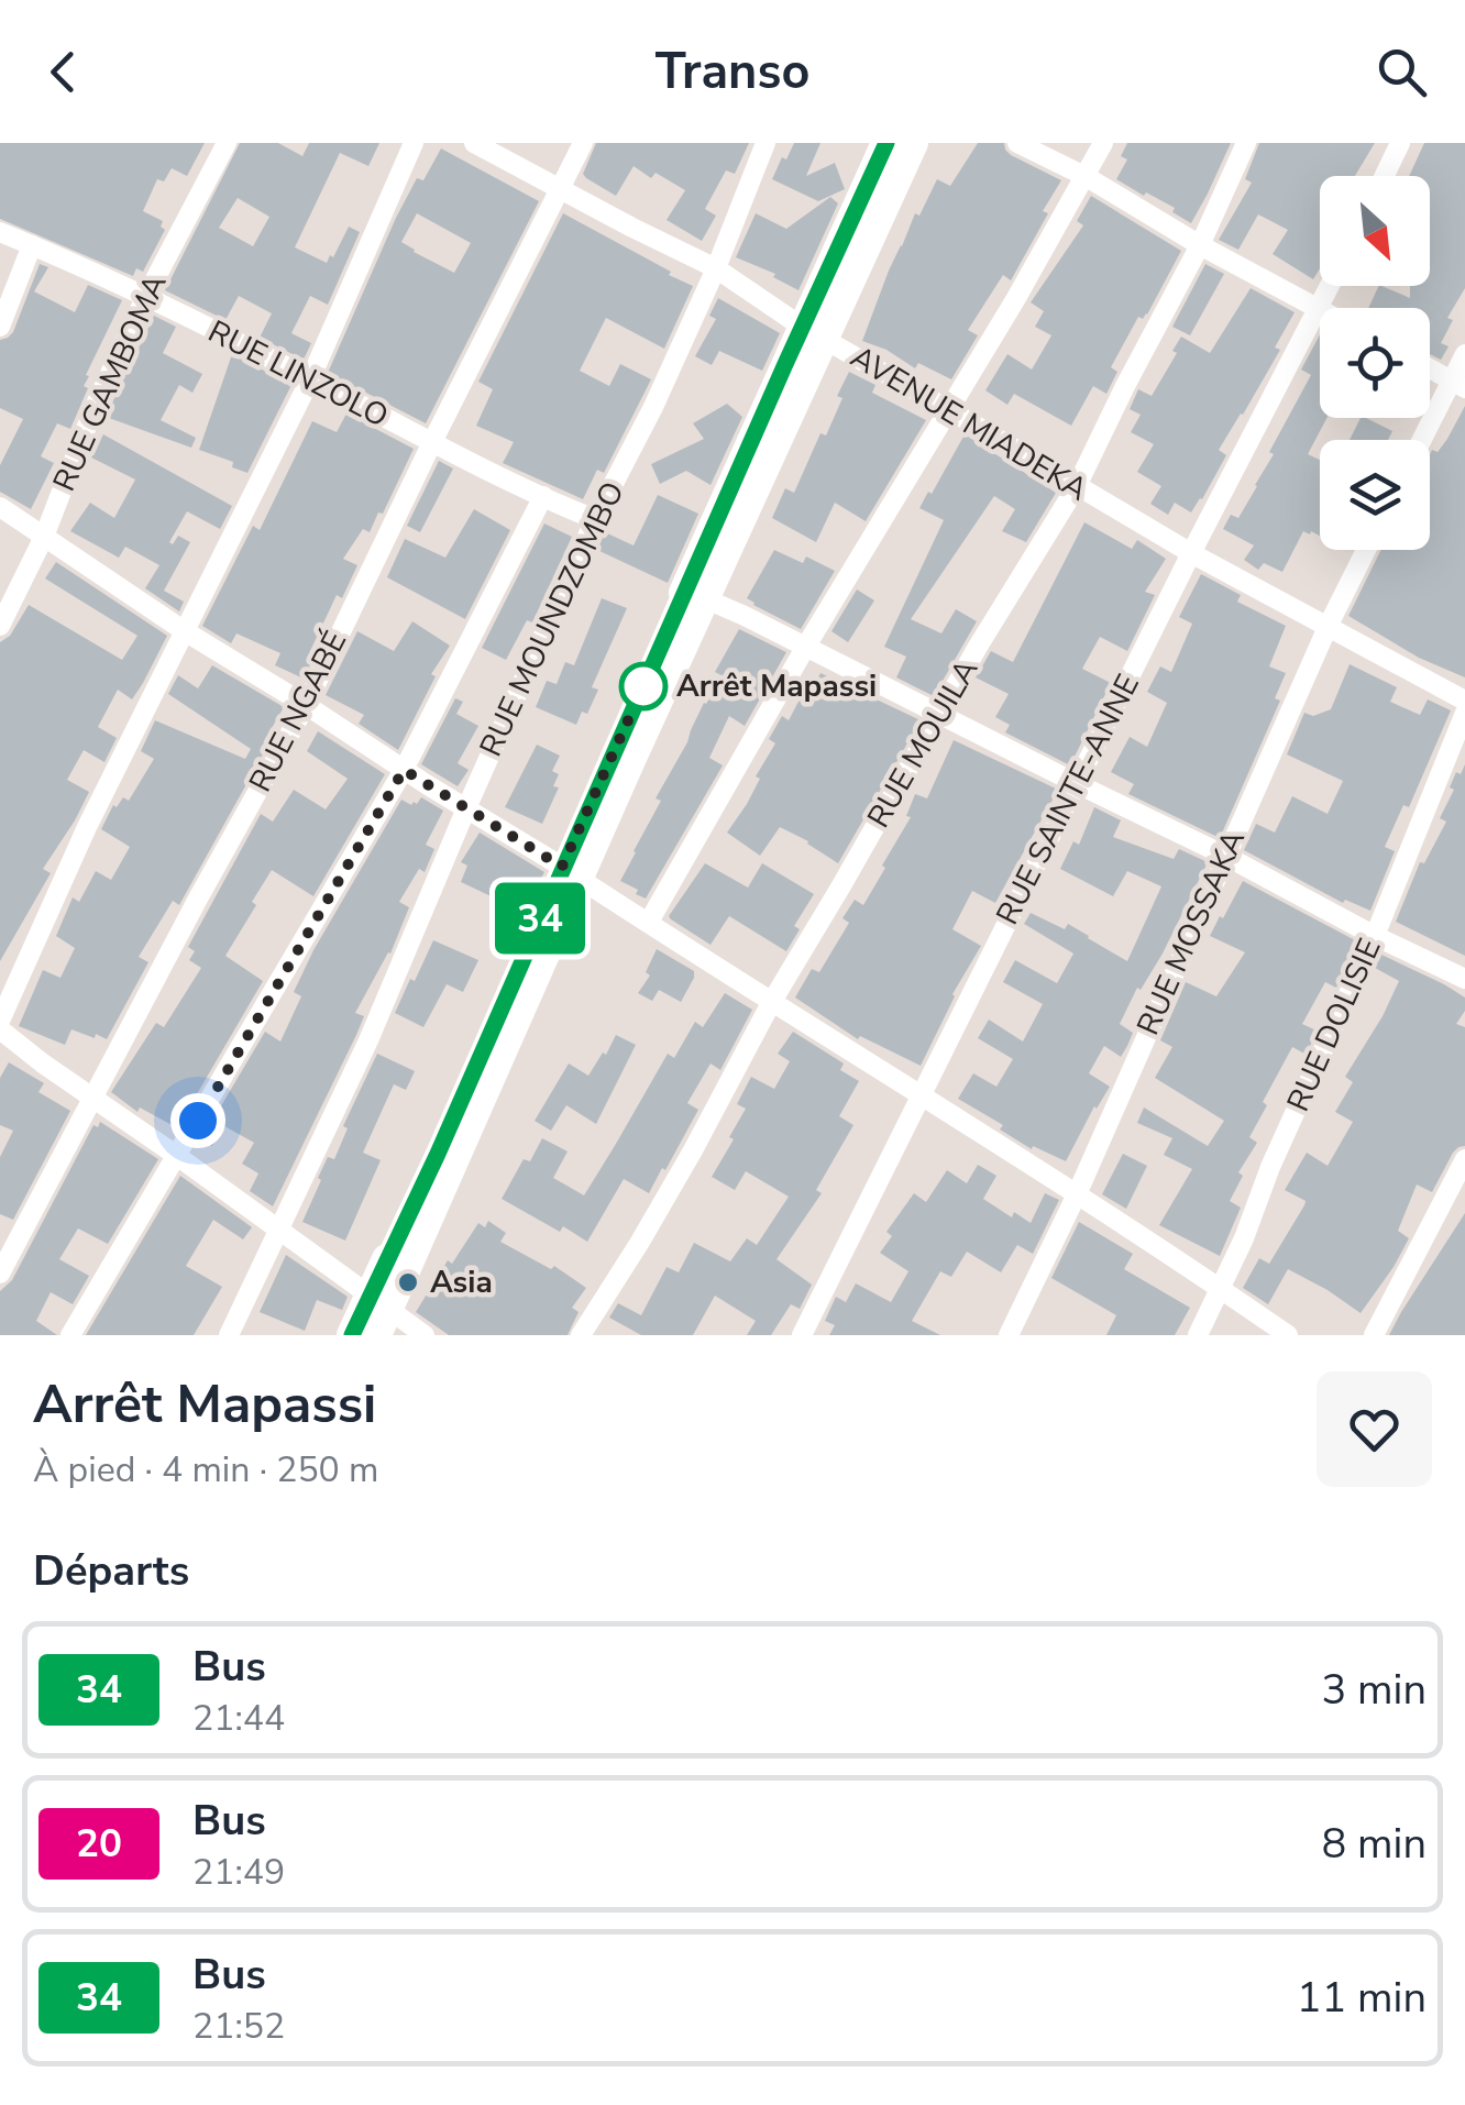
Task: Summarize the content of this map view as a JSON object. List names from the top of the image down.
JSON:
{
  "streets": {
    "street": [
      "RUE LINZOLO",
      "RUE GAMBOMA",
      "AVENUE MIADEKA",
      "RUE MOUNDZOMBO",
      "RUE NGABÉ",
      "RUE MOUILA",
      "RUE SAINTE-ANNE",
      "RUE MOSSAKA",
      "RUE DOLISIE"
    ]
  },
  "crossings": [
    ["RUE LINZOLO", "RUE GAMBOMA"],
    ["RUE LINZOLO", "RUE MOUNDZOMBO"],
    ["RUE LINZOLO", "RUE NGABÉ"],
    ["AVENUE MIADEKA", "RUE MOUNDZOMBO"],
    ["AVENUE MIADEKA", "RUE NGABÉ"],
    ["AVENUE MIADEKA", "RUE MOUILA"],
    ["AVENUE MIADEKA", "RUE SAINTE-ANNE"],
    ["AVENUE MIADEKA", "RUE MOSSAKA"]
  ],
  "places": ["Arrêt Mapassi", "Asia"],
  "lines": ["bus line 34"],
  "north": "bottom right",
  "page": {
    "header": "Transo",
    "on_map": "34",
    "heading": [
      ["Arrêt Mapassi", "À pied · 4 min · 250 m"],
      "Départs"
    ],
    "list": [
      {
        "mark": "34",
        "name": "Bus",
        "note": "21:44",
        "value": "3 min"
      },
      {
        "mark": "20",
        "name": "Bus",
        "note": "21:49",
        "value": "8 min"
      },
      {
        "mark": "34",
        "name": "Bus",
        "note": "21:52",
        "value": "11 min"
      }
    ]
  }
}
